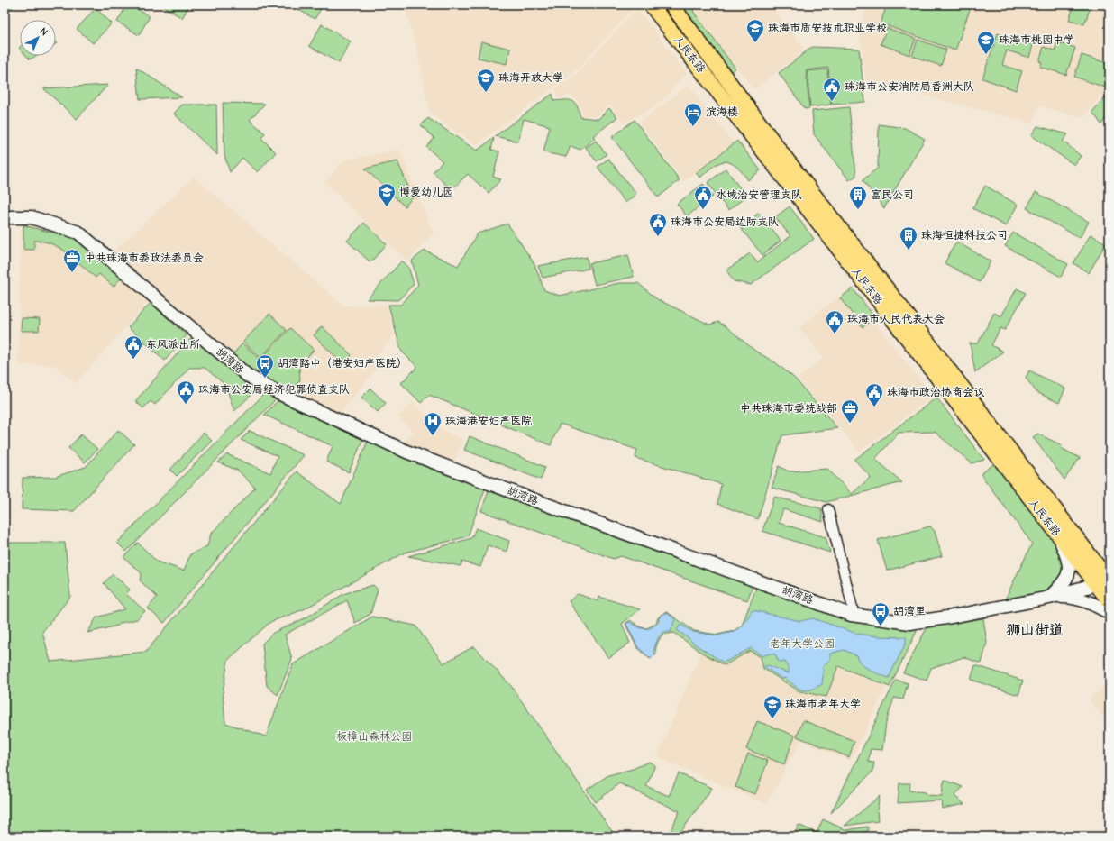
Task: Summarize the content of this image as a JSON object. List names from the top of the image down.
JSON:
{
  "streets": {
    "main road": ["人民东路"],
    "street": ["胡湾路"]
  },
  "crossings": [
    ["人民东路", "胡湾路"]
  ],
  "districts": ["狮山街道"],
  "parks": ["老年大学公园", "板樟山森林公园"],
  "places": {
    "school or university": [
      "珠海市质安技术职业学校",
      "珠海市桃园中学",
      "珠海开放大学",
      "博爱幼儿园",
      "珠海市老年大学"
    ],
    "public building": [
      "珠海市公安消防局香洲大队",
      "水域治安管理支队",
      "珠海市公安局边防支队",
      "珠海市人民代表大会",
      "东风派出所",
      "珠海市公安局经济犯罪侦查支队",
      "珠海市政治协商会议"
    ],
    "hotel": ["滨海楼"],
    "building": ["富民公司", "珠海恒捷科技公司"],
    "office": ["中共珠海市委政法委员会", "中共珠海市委统战部"],
    "bus stop": ["胡湾路中（港安妇产医院）", "胡湾里"],
    "hospital": ["珠海港安妇产医院"]
  },
  "north": "top right"
}
